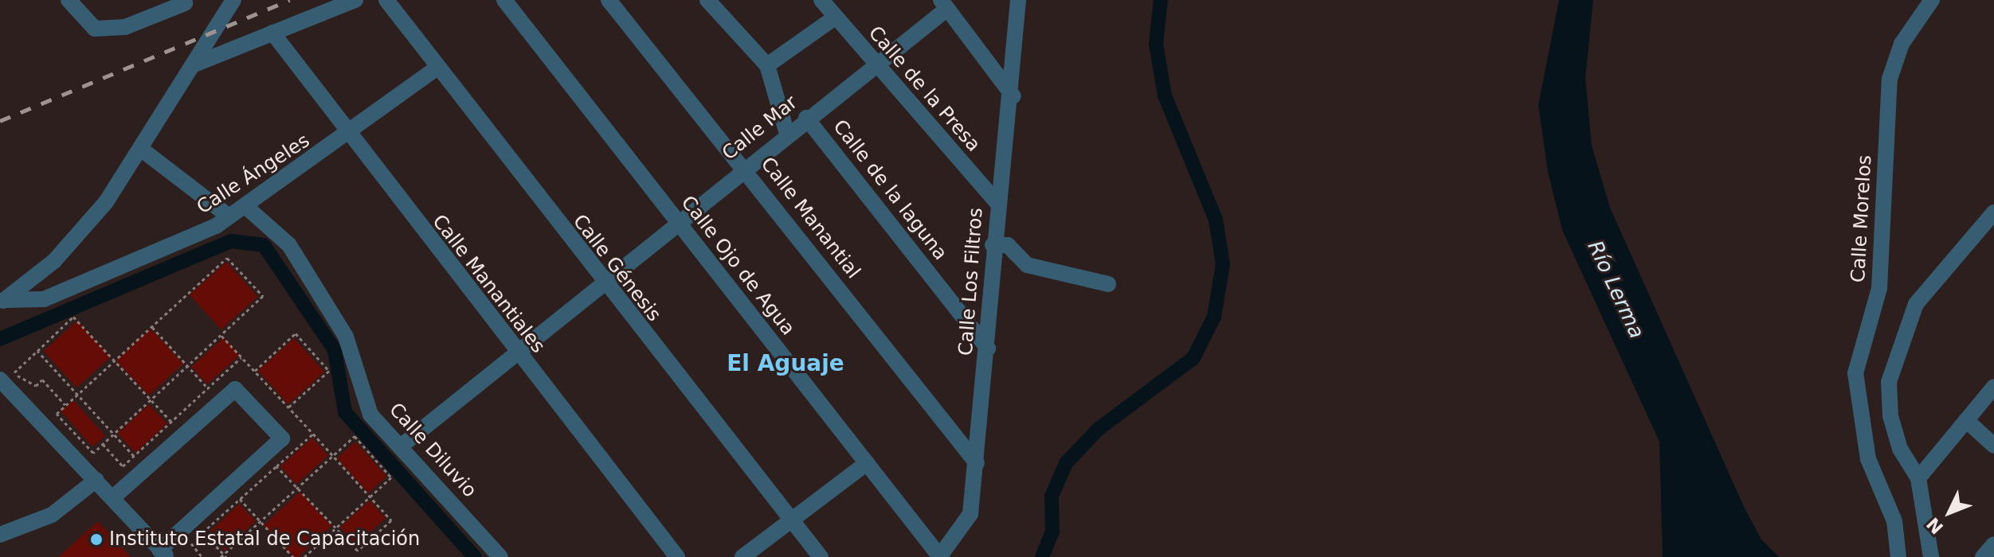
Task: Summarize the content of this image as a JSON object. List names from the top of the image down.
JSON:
{
  "streets": {
    "street": [
      "Calle de la Presa",
      "Calle Mar",
      "Calle Ángeles",
      "Calle de la laguna",
      "Calle Manantial",
      "Calle Morelos",
      "Calle Ojo de Agua",
      "Calle Génesis",
      "Calle Los Filtros",
      "Calle Manantiales",
      "Calle Diluvio"
    ]
  },
  "crossings": [
    ["Calle de la Presa", "Calle Mar"],
    ["Calle de la Presa", "Calle Los Filtros"],
    ["Calle Mar", "Calle de la laguna"],
    ["Calle Mar", "Calle Manantial"],
    ["Calle Mar", "Calle Ojo de Agua"],
    ["Calle Mar", "Calle Génesis"],
    ["Calle Mar", "Calle Manantiales"],
    ["Calle Mar", "Calle Diluvio"],
    ["Calle Ángeles", "Calle Génesis"],
    ["Calle Ángeles", "Calle Manantiales"],
    ["Calle Ángeles", "Calle Diluvio"],
    ["Calle de la laguna", "Calle Los Filtros"],
    ["Calle Manantial", "Calle Los Filtros"],
    ["Calle Ojo de Agua", "Calle Los Filtros"]
  ],
  "districts": ["El Aguaje"],
  "water": ["Río Lerma"],
  "places": ["Instituto Estatal de Capacitación"],
  "north": "bottom left"
}
